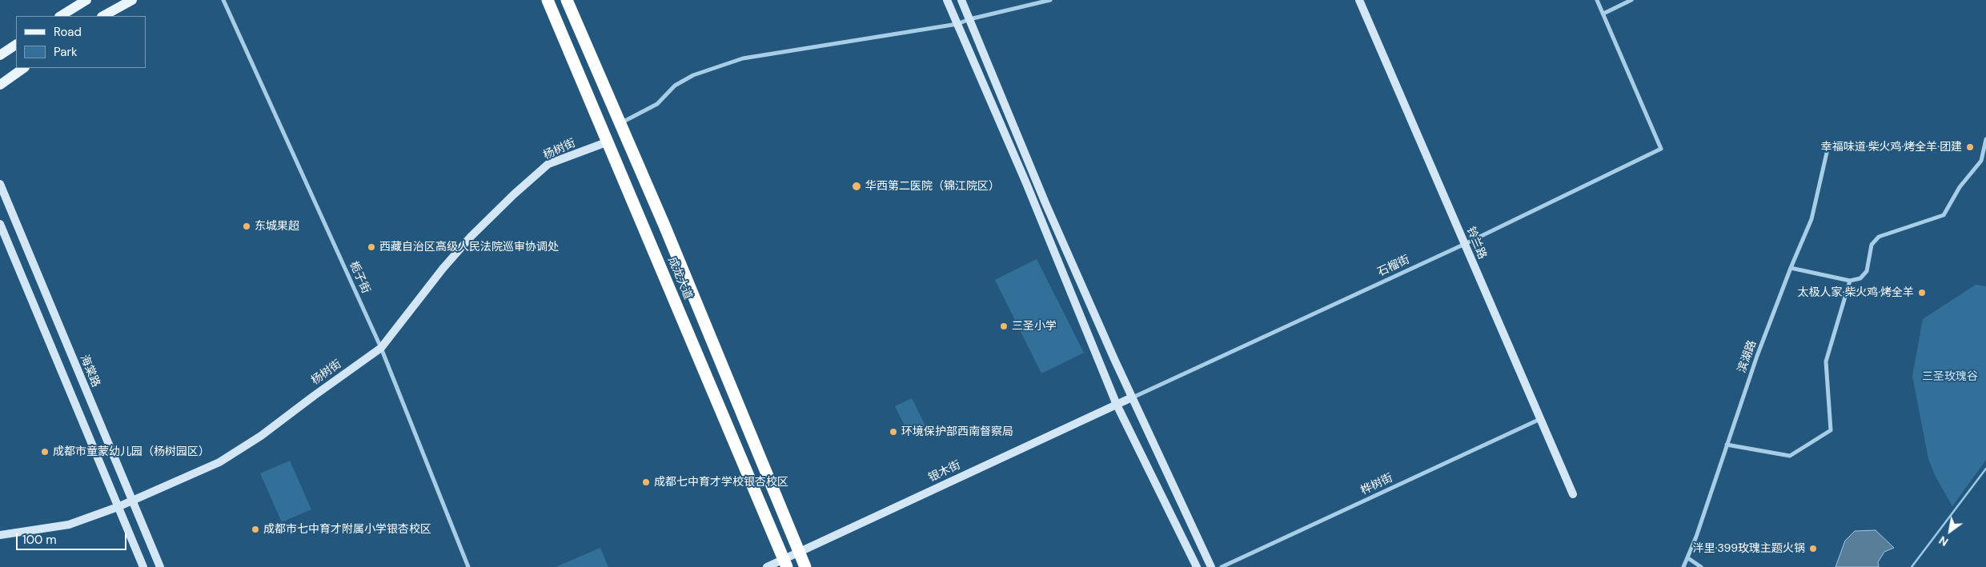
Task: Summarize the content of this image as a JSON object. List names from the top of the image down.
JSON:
{
  "streets": {
    "highway": ["成龙大道"],
    "street": [
      "杨树街",
      "铃兰路",
      "石榴街",
      "栀子街",
      "滨湖路",
      "海棠路",
      "银木街",
      "桦树街"
    ]
  },
  "crossings": [
    ["杨树街", "栀子街"],
    ["杨树街", "成龙大道"],
    ["杨树街", "海棠路"],
    ["铃兰路", "石榴街"],
    ["铃兰路", "桦树街"],
    ["石榴街", "银木街"],
    ["成龙大道", "银木街"]
  ],
  "parks": ["三圣玫瑰谷"],
  "places": [
    "幸福味道·柴火鸡·烤全羊·团建",
    "华西第二医院（锦江院区）",
    "东城果超",
    "西藏自治区高级人民法院巡审协调处",
    "太极人家·柴火鸡·烤全羊",
    "三圣小学",
    "环境保护部西南督察局",
    "成都市童蒙幼儿园（杨树园区）",
    "成都七中育才学校银杏校区",
    "成都市七中育才附属小学银杏校区",
    "泮里·399玫瑰主题火锅"
  ],
  "legend": ["Road", "Park"],
  "scale_bar": "100 m",
  "north": "bottom left"
}
